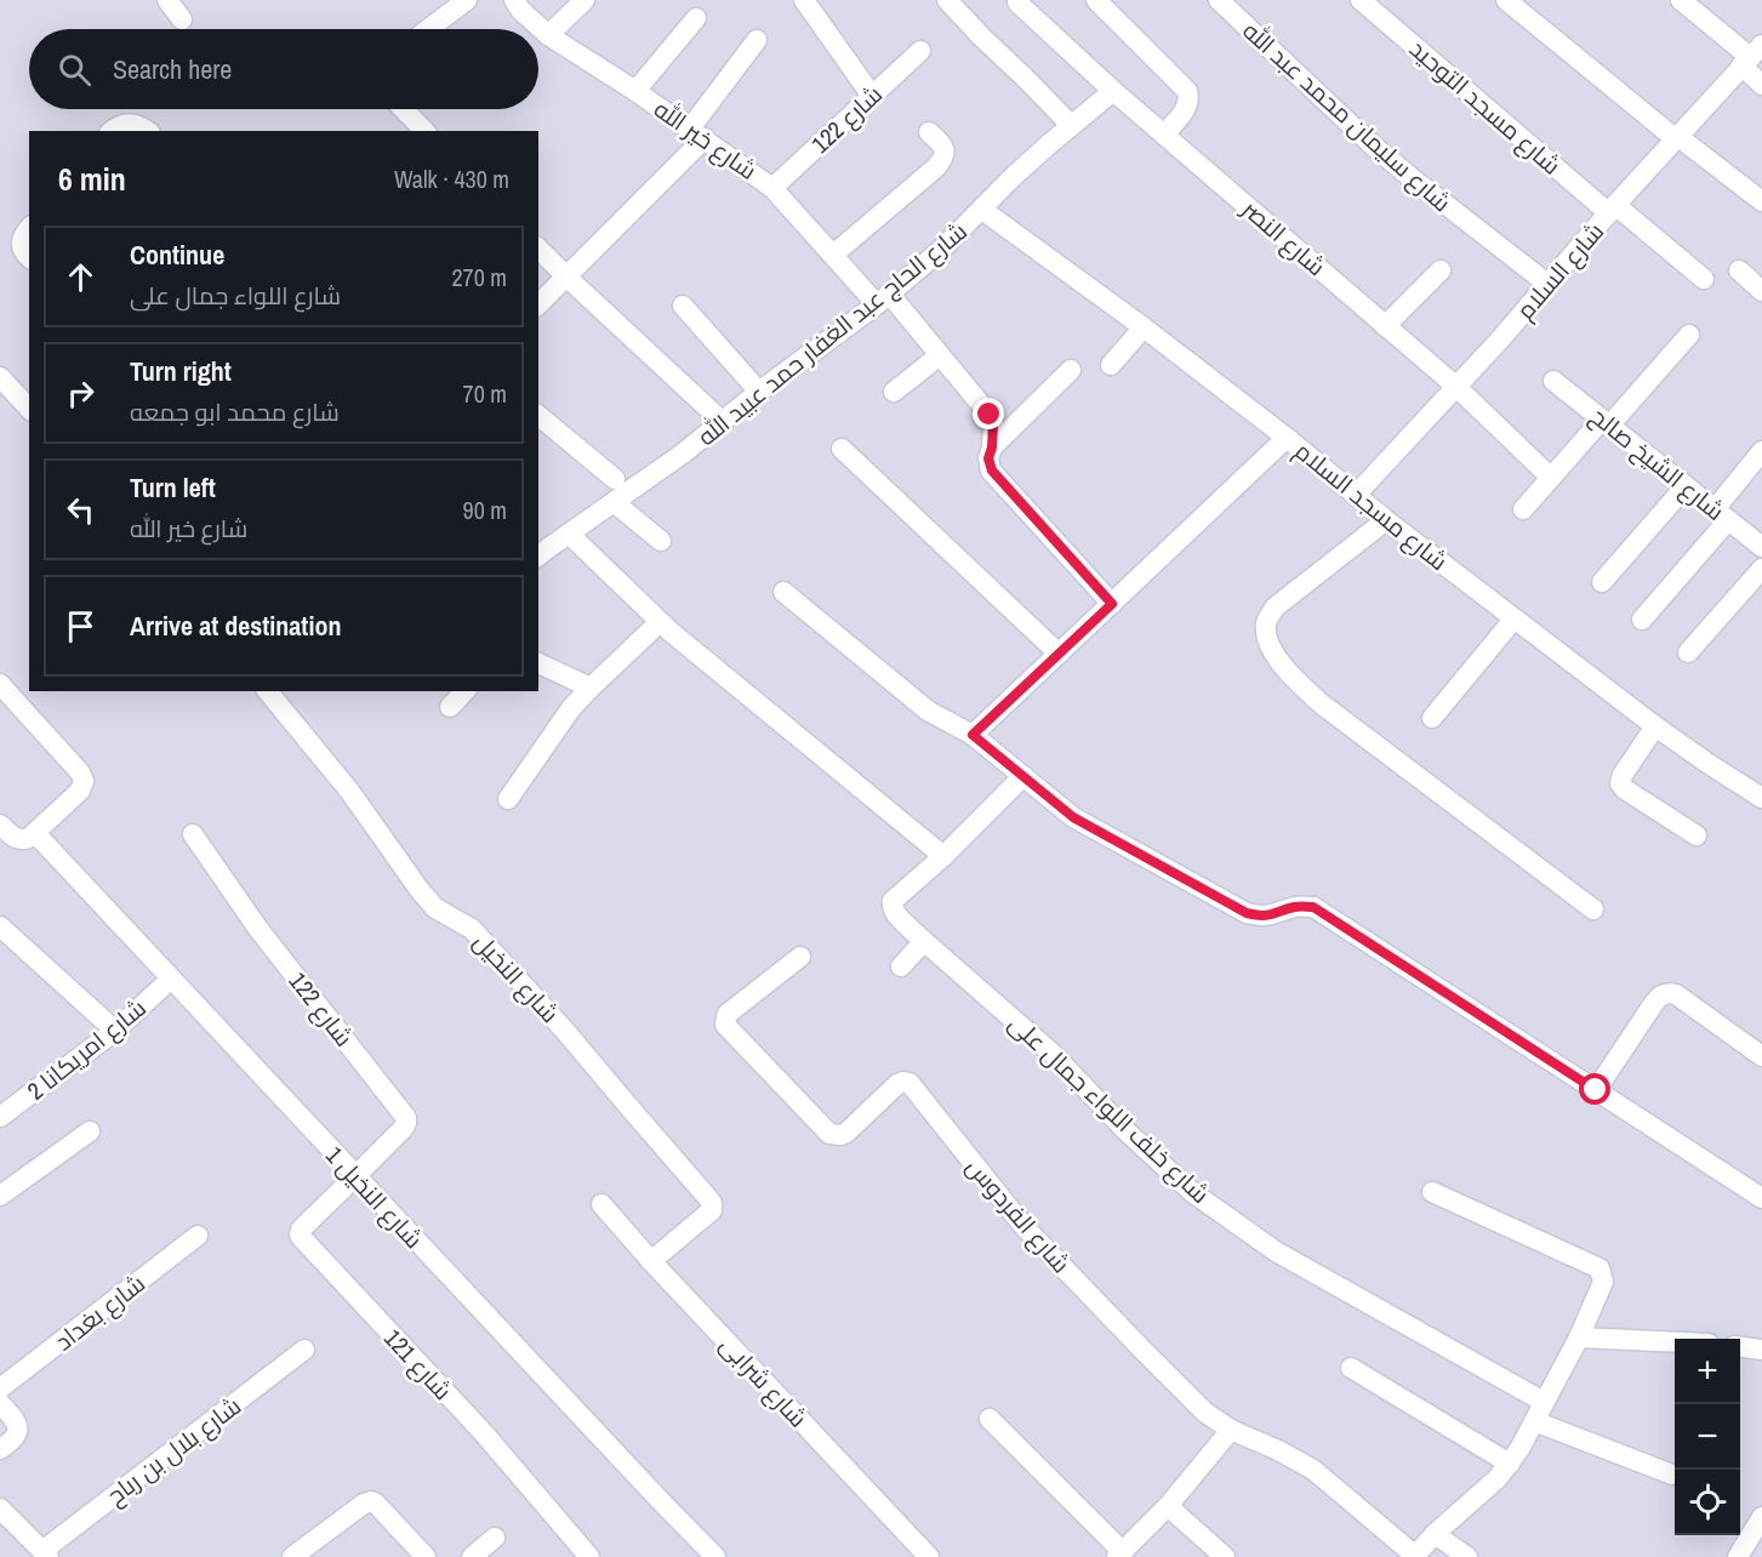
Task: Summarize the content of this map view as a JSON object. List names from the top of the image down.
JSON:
{
  "streets": {
    "street": [
      "شارع مسجد التوحيد",
      "شارع سليمان محمد عبد الله",
      "شارع 122",
      "شارع خير الله",
      "شارع النصر",
      "شارع السلام",
      "شارع الحاج عبد الغفار حمد عبيد الله",
      "شارع الشيخ صالح",
      "شارع مسجد السلام",
      "شارع النخيل",
      "شارع امريكانا 2",
      "شارع خلف اللواء جمال على",
      "شارع النخيل 1",
      "شارع الفردوس",
      "شارع بغداد",
      "شارع 121",
      "شارع شرابى",
      "شارع بلال بن رباح"
    ]
  },
  "crossings": [
    ["شارع مسجد التوحيد", "شارع السلام"],
    ["شارع سليمان محمد عبد الله", "شارع السلام"],
    ["شارع 122", "شارع خير الله"],
    ["شارع 122", "شارع النخيل 1"],
    ["شارع 122", "شارع 121"],
    ["شارع خير الله", "شارع الحاج عبد الغفار حمد عبيد الله"],
    ["شارع النصر", "شارع السلام"],
    ["شارع النصر", "شارع الحاج عبد الغفار حمد عبيد الله"],
    ["شارع السلام", "شارع مسجد السلام"],
    ["شارع الحاج عبد الغفار حمد عبيد الله", "شارع مسجد السلام"],
    ["شارع النخيل", "شارع شرابى"],
    ["شارع امريكانا 2", "شارع النخيل 1"],
    ["شارع النخيل 1", "شارع 121"]
  ],
  "page": {
    "search": "Search here",
    "heading": ["6 min", "Walk · 430 m"],
    "list": [
      ["Continue", "شارع اللواء جمال على", "270 m"],
      ["Turn right", "شارع محمد ابو جمعه", "70 m"],
      ["Turn left", "شارع خير الله", "90 m"],
      "Arrive at destination"
    ],
    "map_buttons": ["+", "−"]
  }
}
